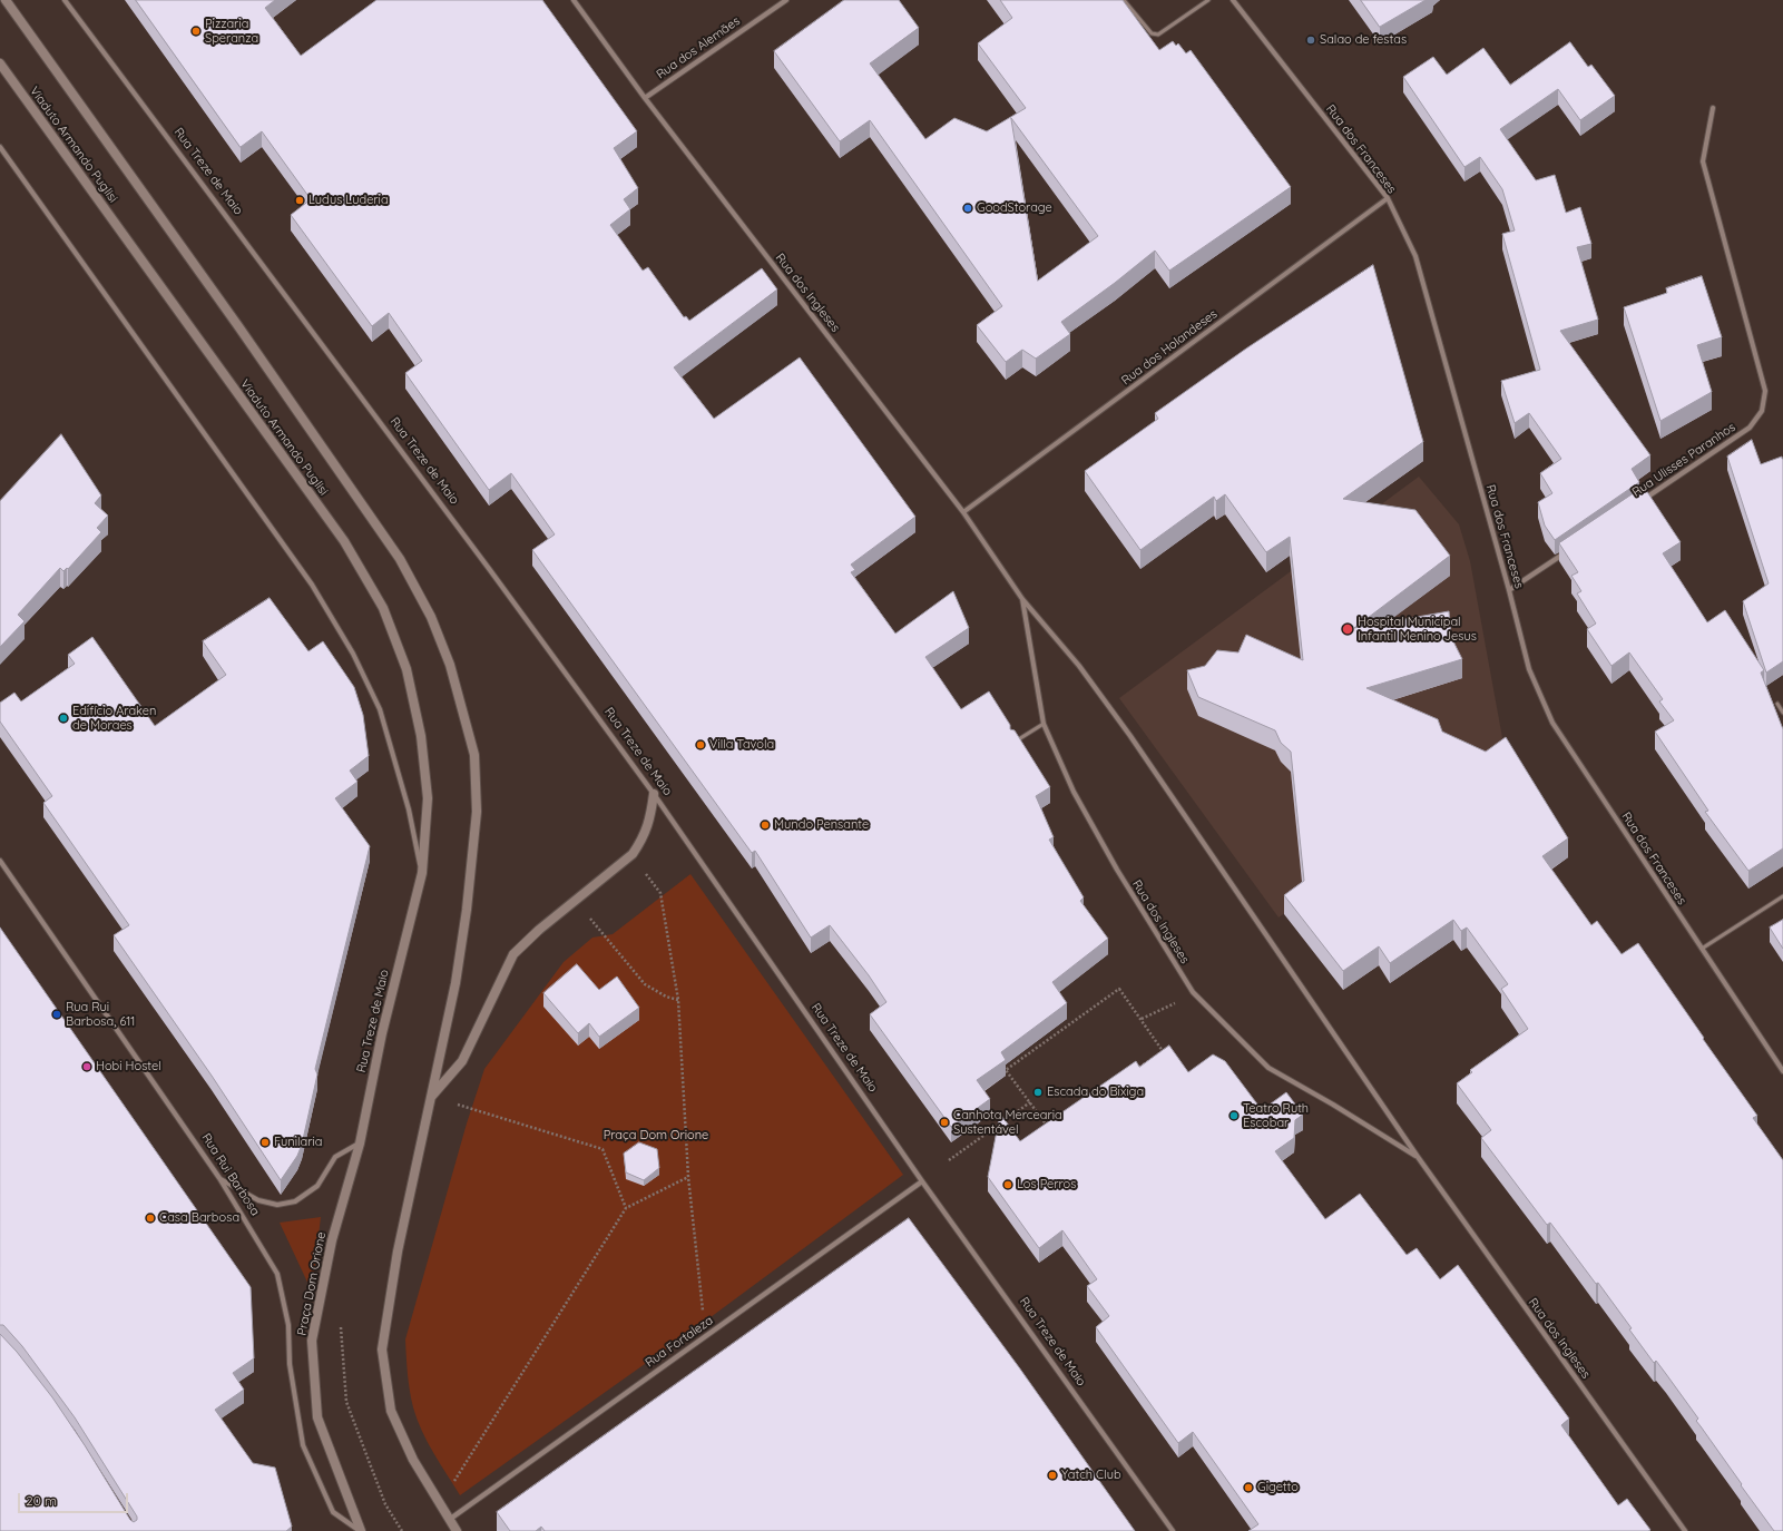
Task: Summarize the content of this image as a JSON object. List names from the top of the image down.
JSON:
{
  "streets": {
    "main road": ["Viaduto Armando Puglisi", "Rua Treze de Maio", "Praça Dom Orione"],
    "street": [
      "Rua dos Alemães",
      "Rua dos Franceses",
      "Rua dos Ingleses",
      "Rua dos Holandeses",
      "Rua Ulisses Paranhos",
      "Rua Rui Barbosa",
      "Rua Fortaleza"
    ]
  },
  "crossings": [
    ["Rua dos Alemães", "Rua dos Ingleses"],
    ["Viaduto Armando Puglisi", "Rua Treze de Maio"],
    ["Rua dos Franceses", "Rua dos Holandeses"],
    ["Rua Treze de Maio", "Praça Dom Orione"],
    ["Rua Treze de Maio", "Rua Fortaleza"],
    ["Rua dos Ingleses", "Rua dos Holandeses"],
    ["Rua Rui Barbosa", "Praça Dom Orione"]
  ],
  "parks": ["Praça Dom Orione"],
  "places": [
    "Pizzaria Speranza",
    "Salao de festas",
    "Ludus Luderia",
    "GoodStorage",
    "Hospital Municipal Infantil Menino Jesus",
    "Edifício Araken de Moraes",
    "Villa Tavola",
    "Mundo Pensante",
    "Rua Rui Barbosa, 611",
    "Hobi Hostel",
    "Escada do Bixiga",
    "Teatro Ruth Escobar",
    "Canhota Mercearia Sustentável",
    "Funilaria",
    "Los Perros",
    "Casa Barbosa",
    "Yatch Club",
    "Gigetto"
  ],
  "scale_bar": "20 m"
}
